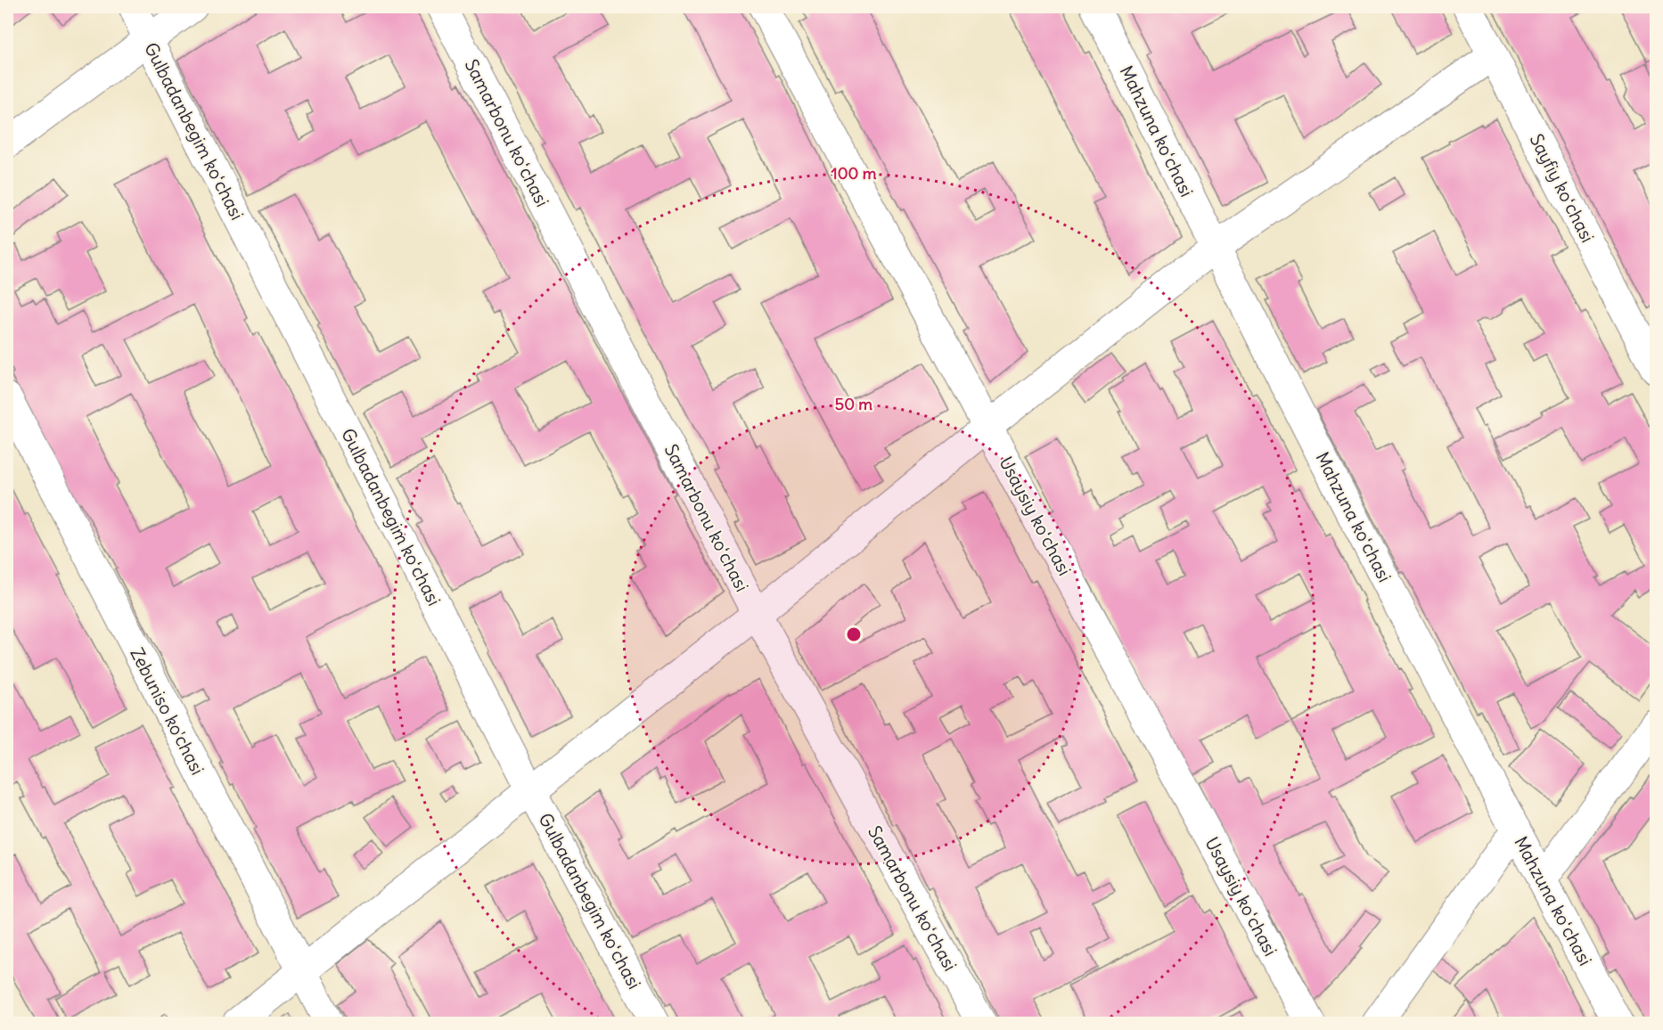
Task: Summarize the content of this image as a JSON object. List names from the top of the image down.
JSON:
{
  "streets": {
    "street": [
      "Gulbadanbegim koʻchasi",
      "Mahzuna koʻchasi",
      "Samarbonu koʻchasi",
      "Sayfiy koʻchasi",
      "Usaysiy koʻchasi",
      "Zebuniso ko'chasi"
    ]
  },
  "rings": ["100 m", "50 m"]
}
